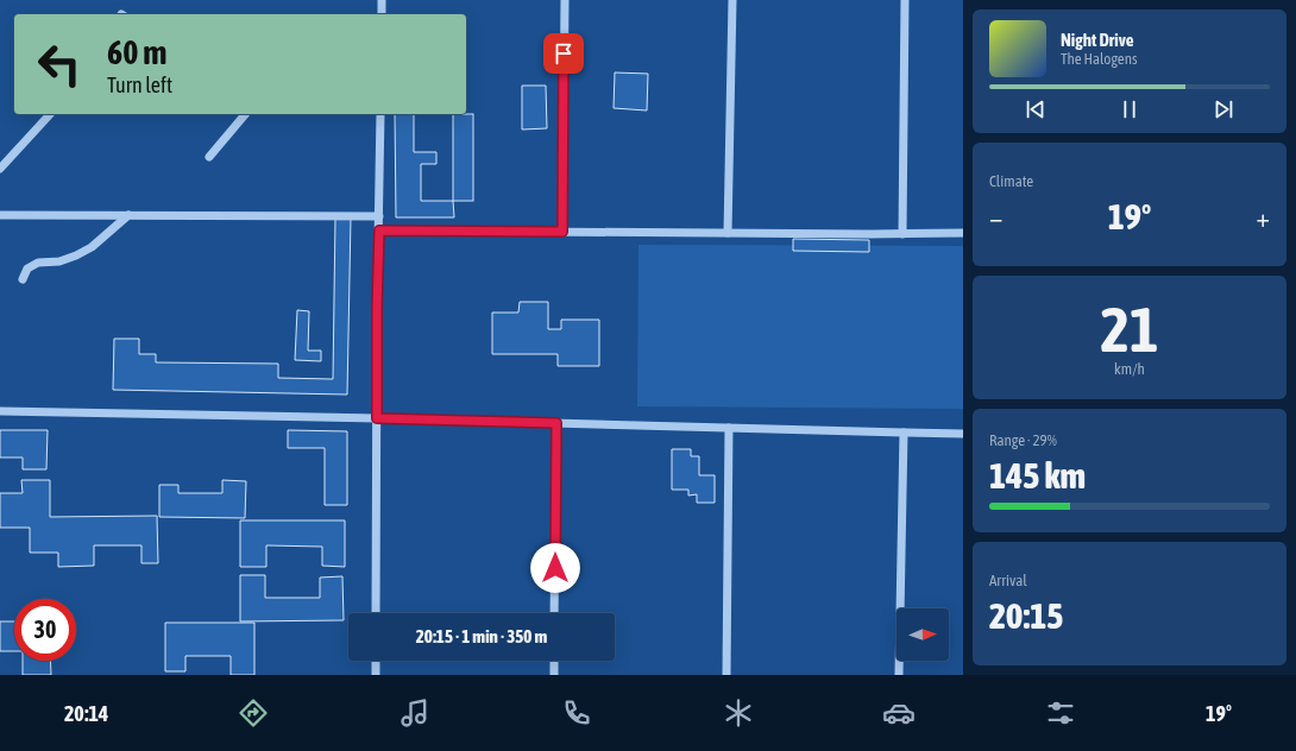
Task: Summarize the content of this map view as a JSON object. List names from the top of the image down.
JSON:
{
  "north": "right",
  "page": {
    "turn": ["60 m", "Turn left"],
    "song": ["Night Drive", "The Halogens"],
    "tile": [
      "Climate",
      ["21", "km/h"],
      ["Range · 29%", "145 km"],
      ["Arrival", "20:15"]
    ],
    "heat": ["−", "19°", "+"],
    "limit": "30",
    "trip": "20:15 · 1 min · 350 m",
    "tabs": ["20:14", "19°"]
  }
}
